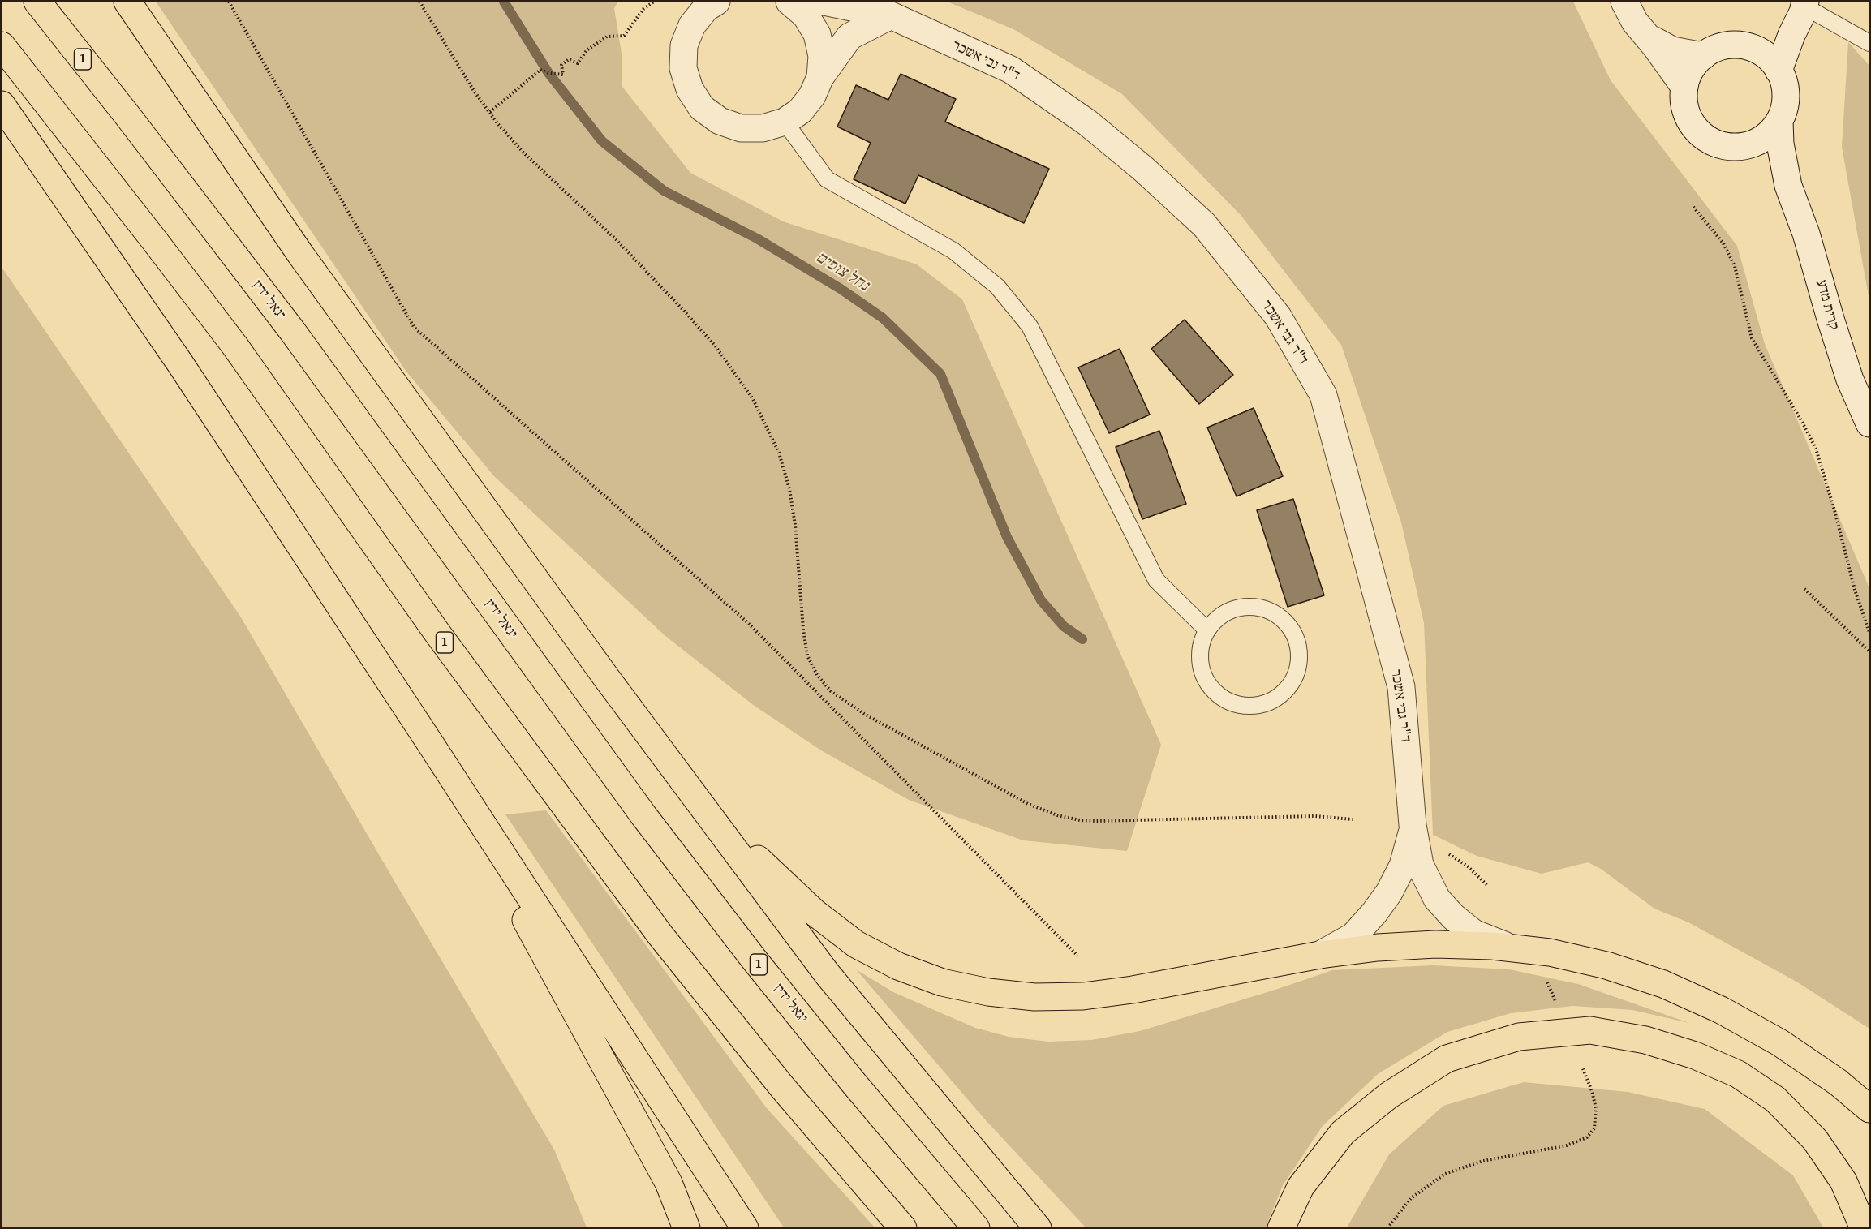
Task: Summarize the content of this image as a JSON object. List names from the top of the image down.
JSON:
{
  "streets": {
    "highway": ["1", "יגאל ידין"],
    "street": ["ד\"ר גבי אשכר", "קרית מדע"]
  },
  "water": ["נחל צופים"]
}
